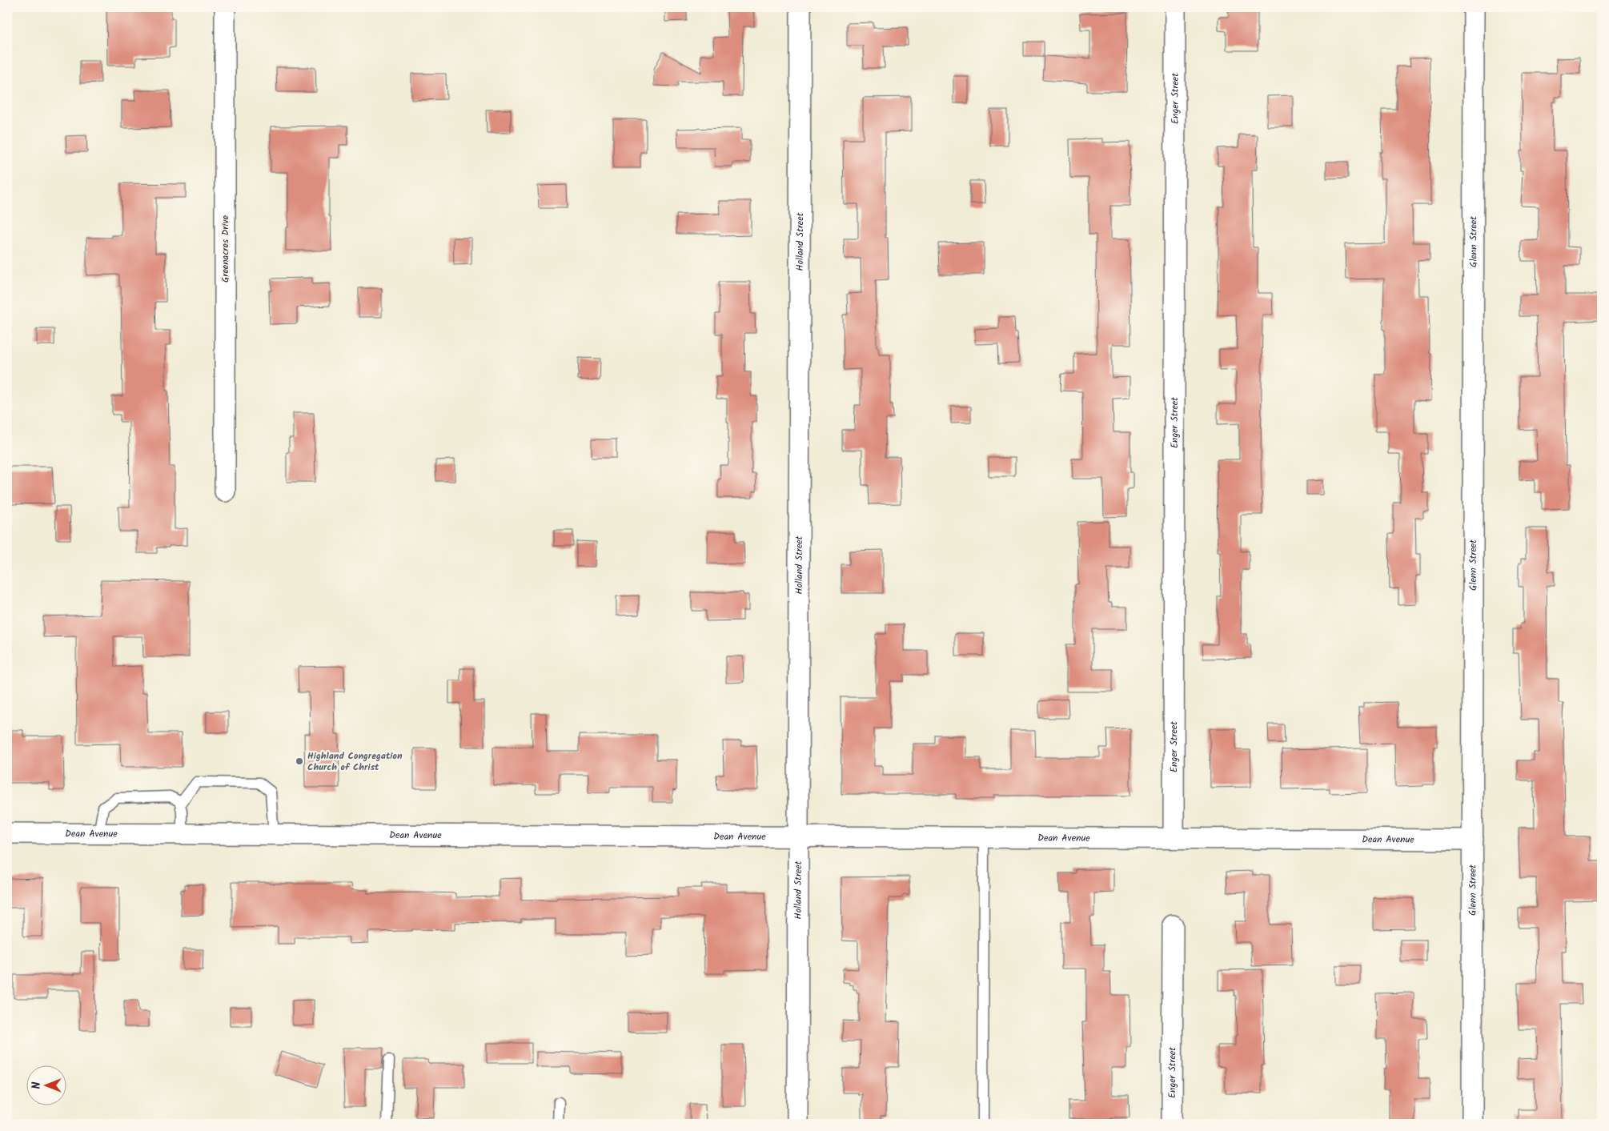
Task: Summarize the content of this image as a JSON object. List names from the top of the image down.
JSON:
{
  "streets": {
    "street": [
      "Enger Street",
      "Holland Street",
      "Glenn Street",
      "Greenacres Drive",
      "Dean Avenue"
    ]
  },
  "crossings": [
    ["Enger Street", "Dean Avenue"],
    ["Holland Street", "Dean Avenue"],
    ["Glenn Street", "Dean Avenue"]
  ],
  "places": ["Highland Congregation Church of Christ"],
  "north": "left"
}
